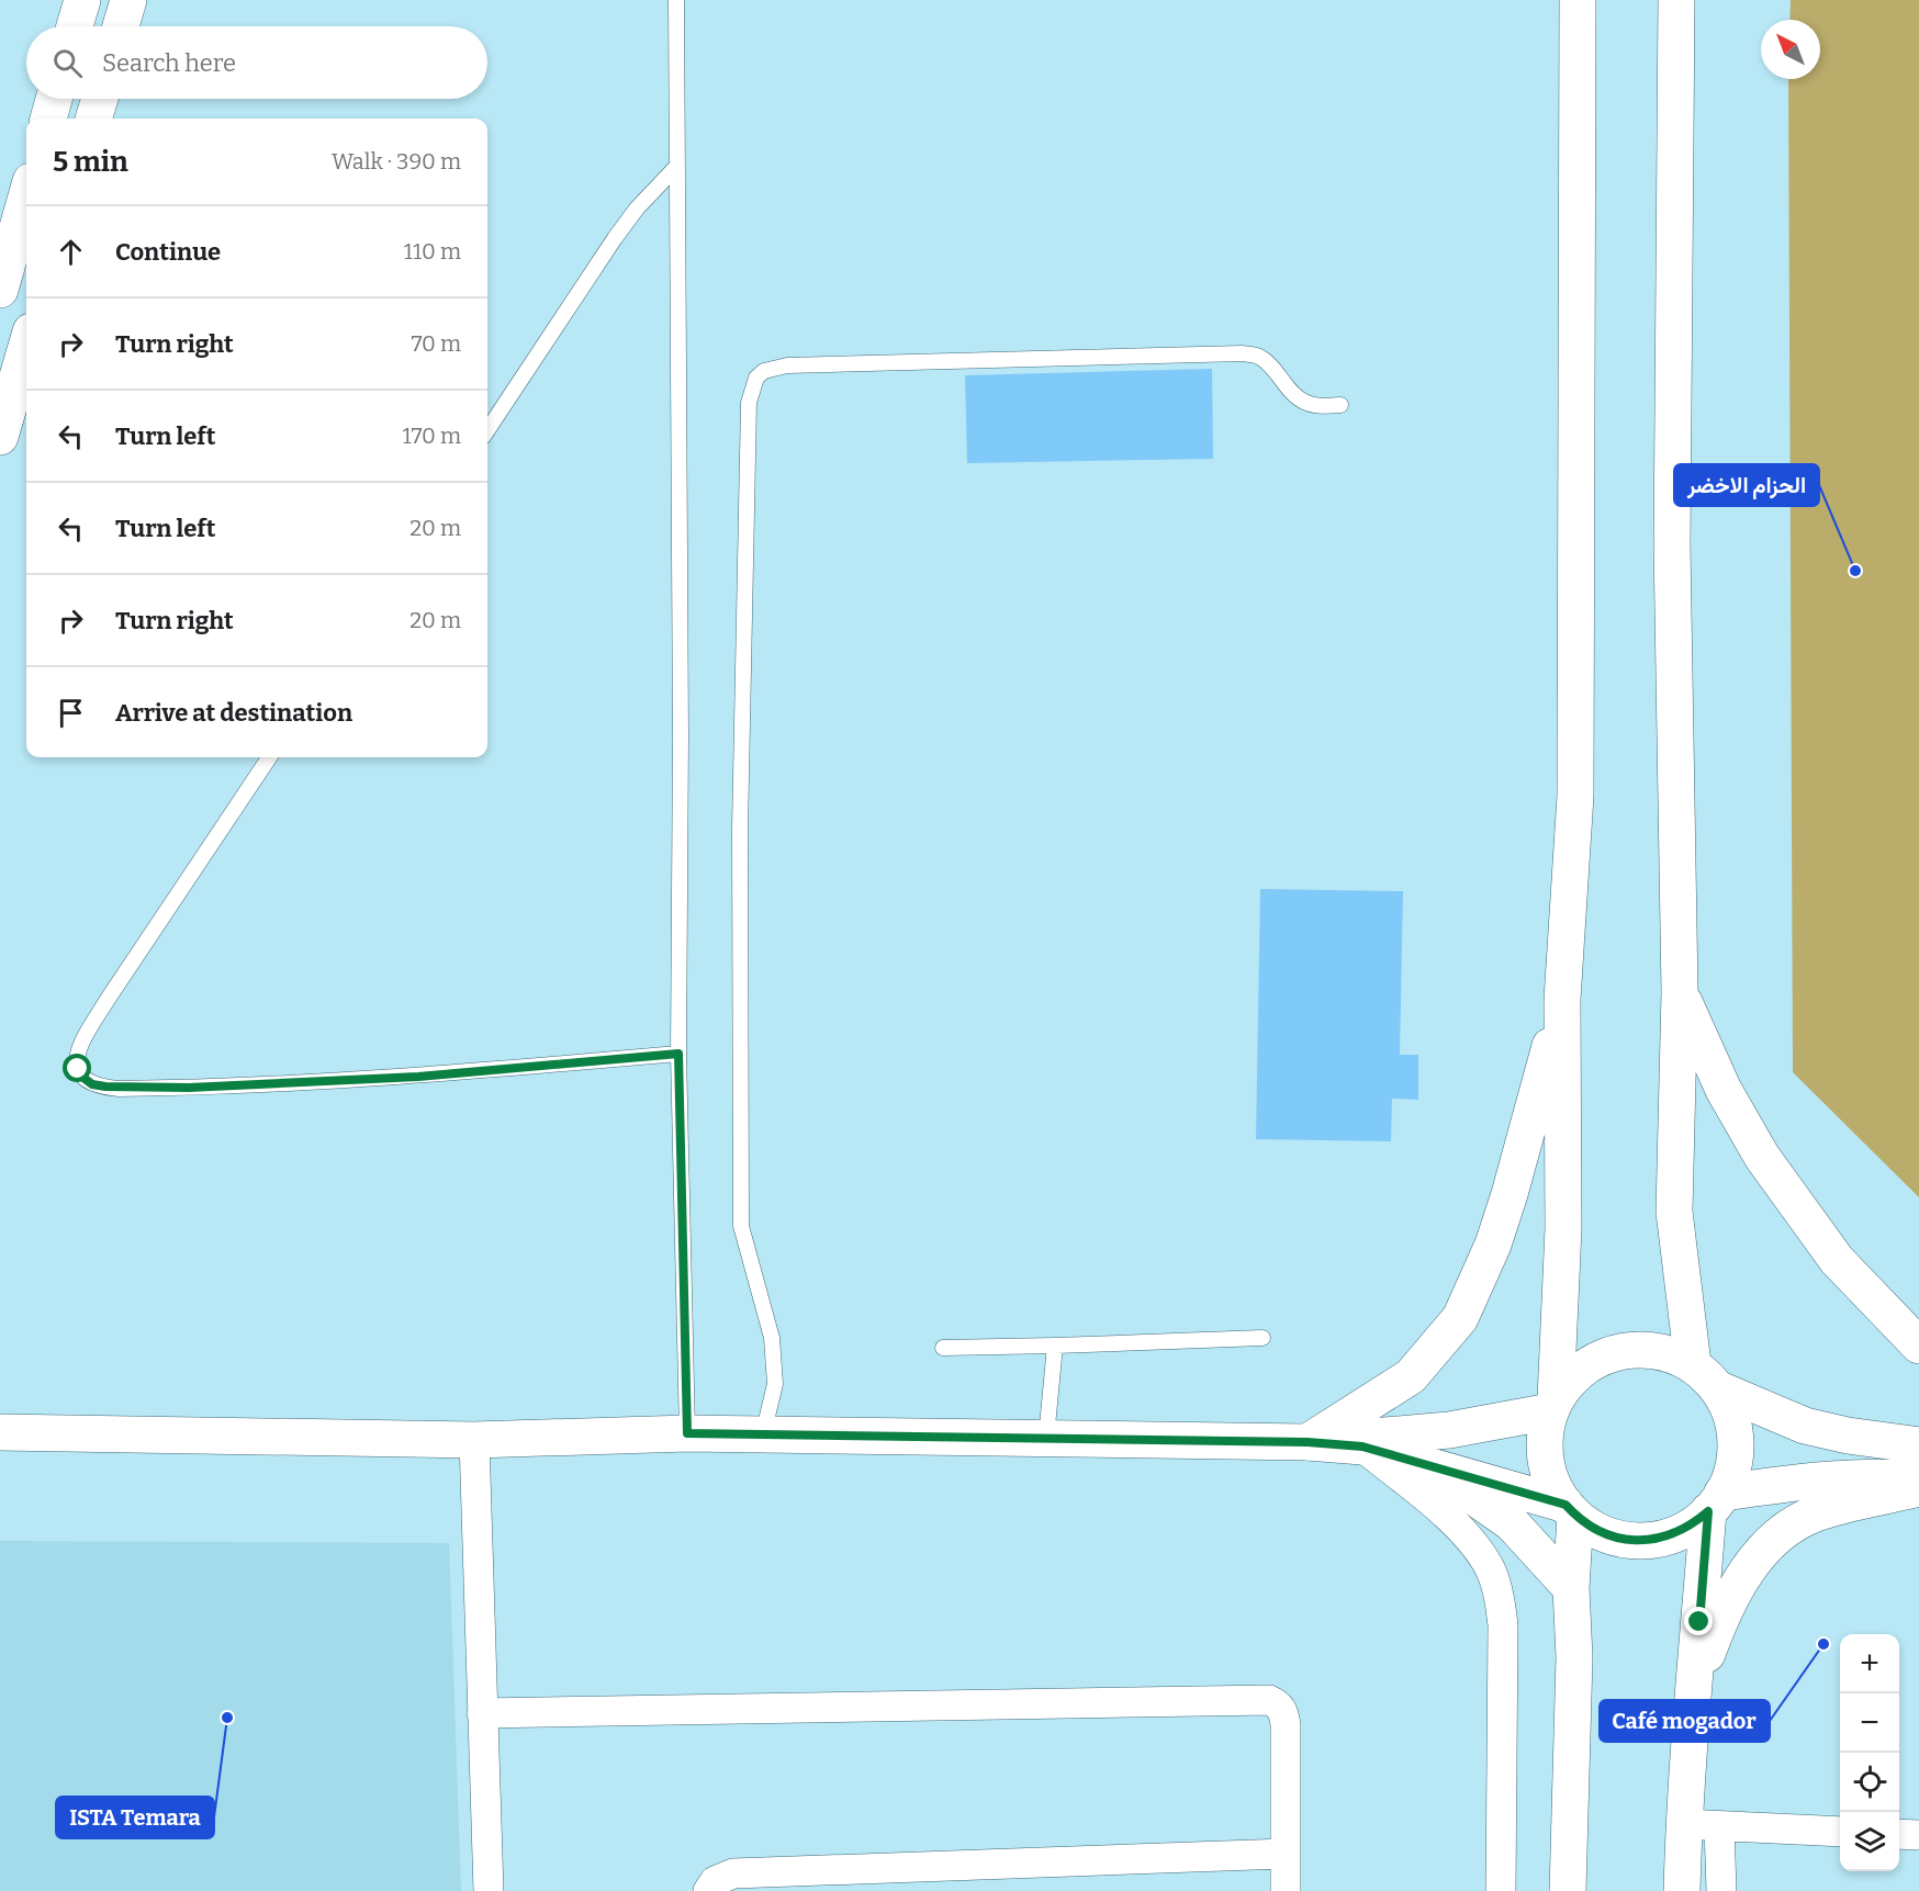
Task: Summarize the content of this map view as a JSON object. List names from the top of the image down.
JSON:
{
  "places": ["الحزام الاخضر", "Café mogador", "ISTA Temara"],
  "north": "top left",
  "page": {
    "search": "Search here",
    "heading": ["5 min", "Walk · 390 m"],
    "list": [
      ["Continue", "110 m"],
      ["Turn right", "70 m"],
      ["Turn left", "170 m"],
      ["Turn left", "20 m"],
      ["Turn right", "20 m"],
      "Arrive at destination"
    ],
    "map_buttons": ["+", "−"]
  }
}
